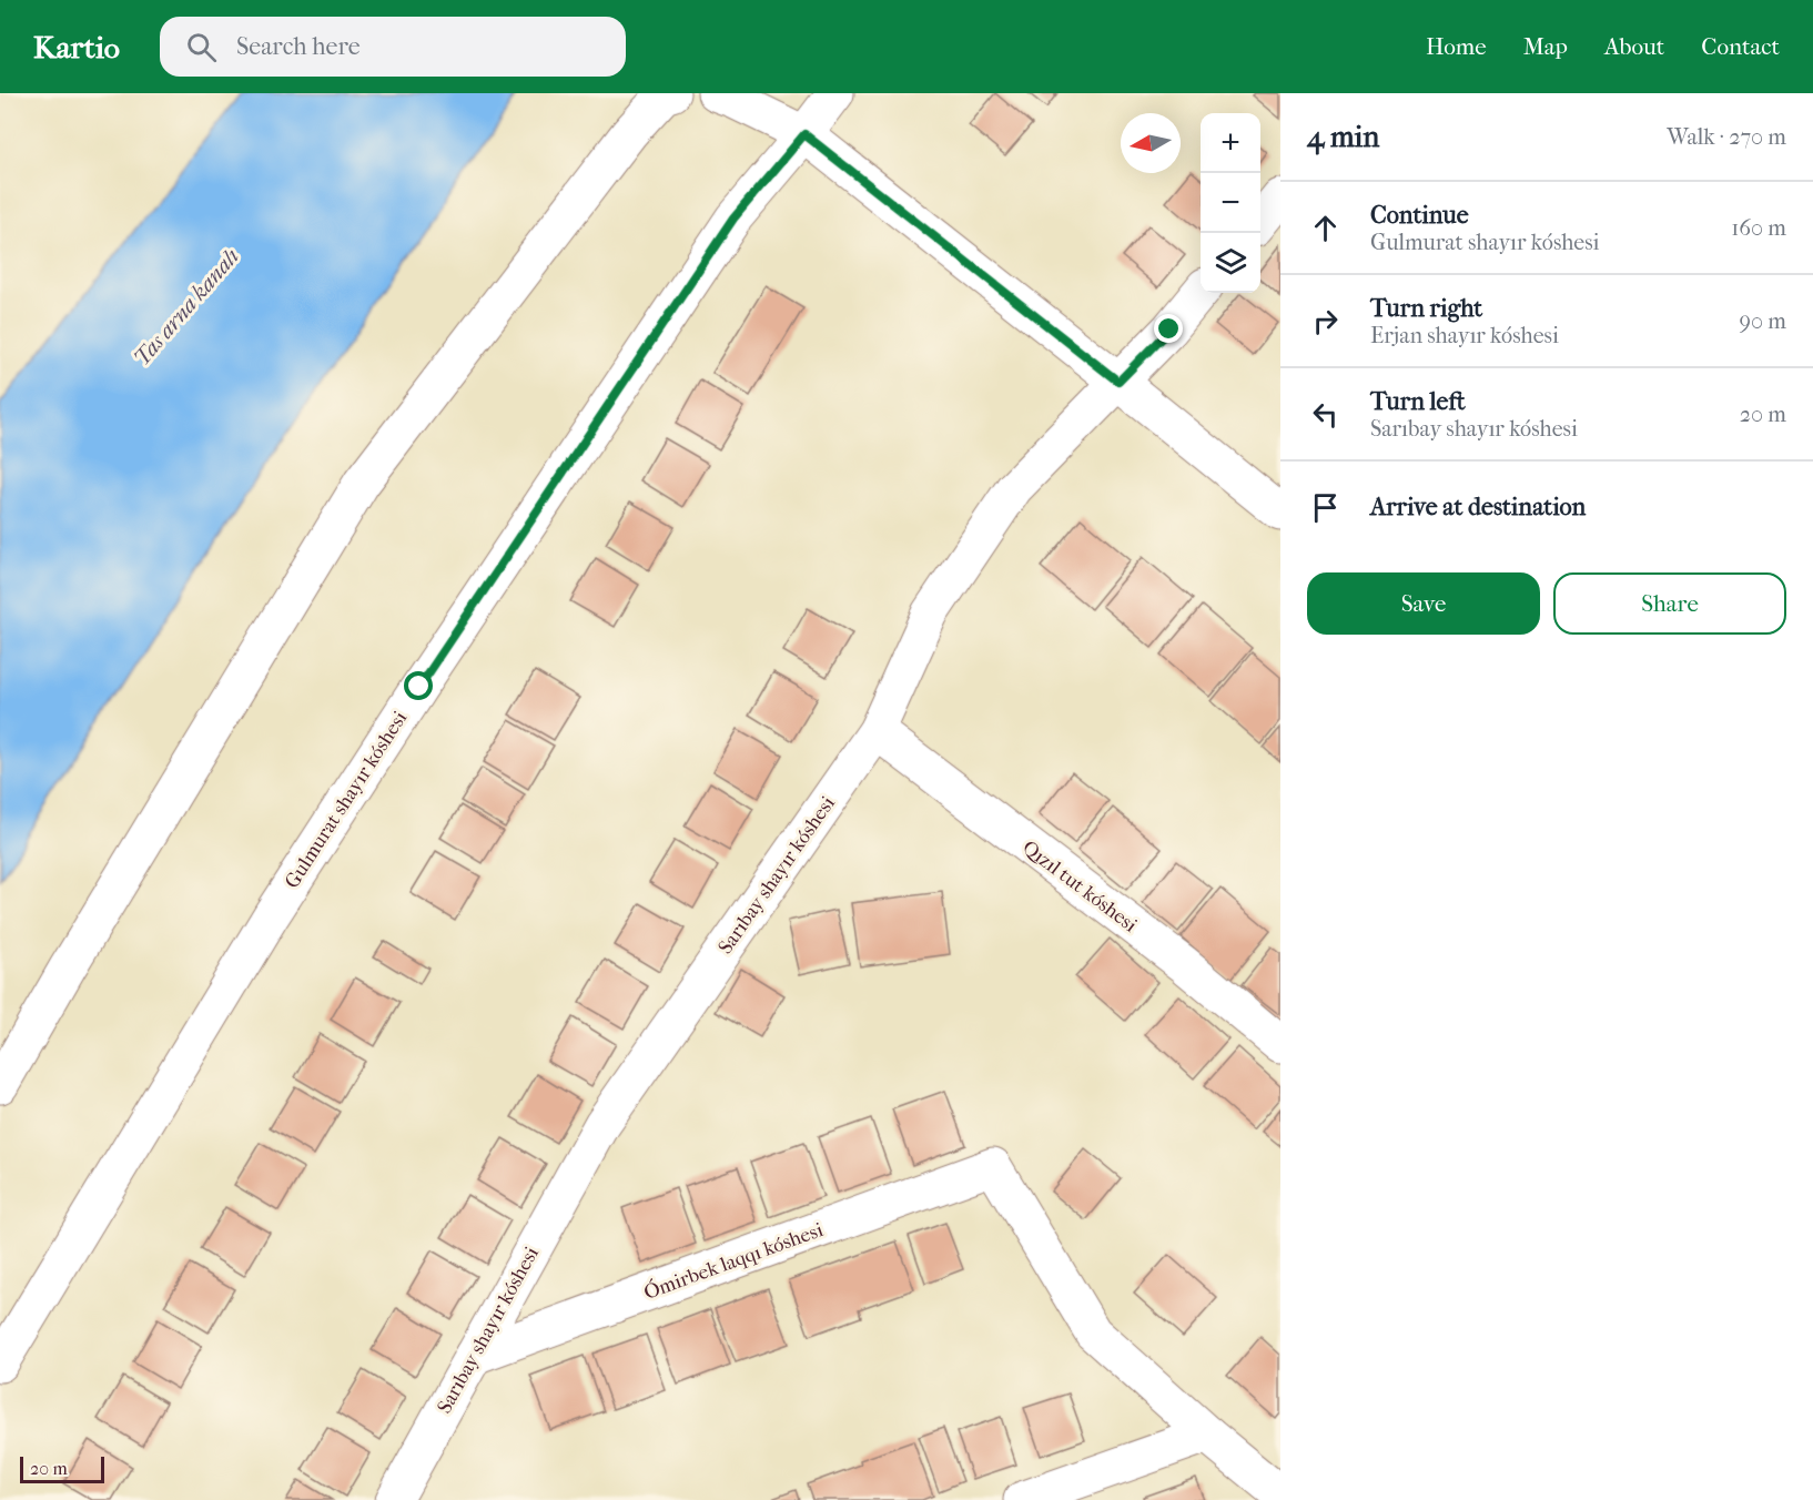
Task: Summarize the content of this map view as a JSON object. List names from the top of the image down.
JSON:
{
  "streets": {
    "street": [
      "Gulmurat shayır kóshesi",
      "Sarıbay shayır kóshesi",
      "Qızıl tut kóshesi",
      "Ómirbek laqqı kóshesi"
    ]
  },
  "crossings": [
    ["Sarıbay shayır kóshesi", "Qızıl tut kóshesi"],
    ["Sarıbay shayır kóshesi", "Ómirbek laqqı kóshesi"]
  ],
  "water": ["Tas arna kanalı"],
  "scale_bar": "20 m",
  "north": "left",
  "page": {
    "header": "Kartio",
    "search": "Search here",
    "nav": [
      "Home",
      "Map",
      "About",
      "Contact"
    ],
    "heading": ["4 min", "Walk · 270 m"],
    "map_buttons": ["+", "−"],
    "list": [
      ["Continue", "Gulmurat shayır kóshesi", "160 m"],
      ["Turn right", "Erjan shayır kóshesi", "90 m"],
      ["Turn left", "Sarıbay shayır kóshesi", "20 m"],
      "Arrive at destination"
    ],
    "buttons": ["Save", "Share"],
    "scale": "20 m"
  }
}
